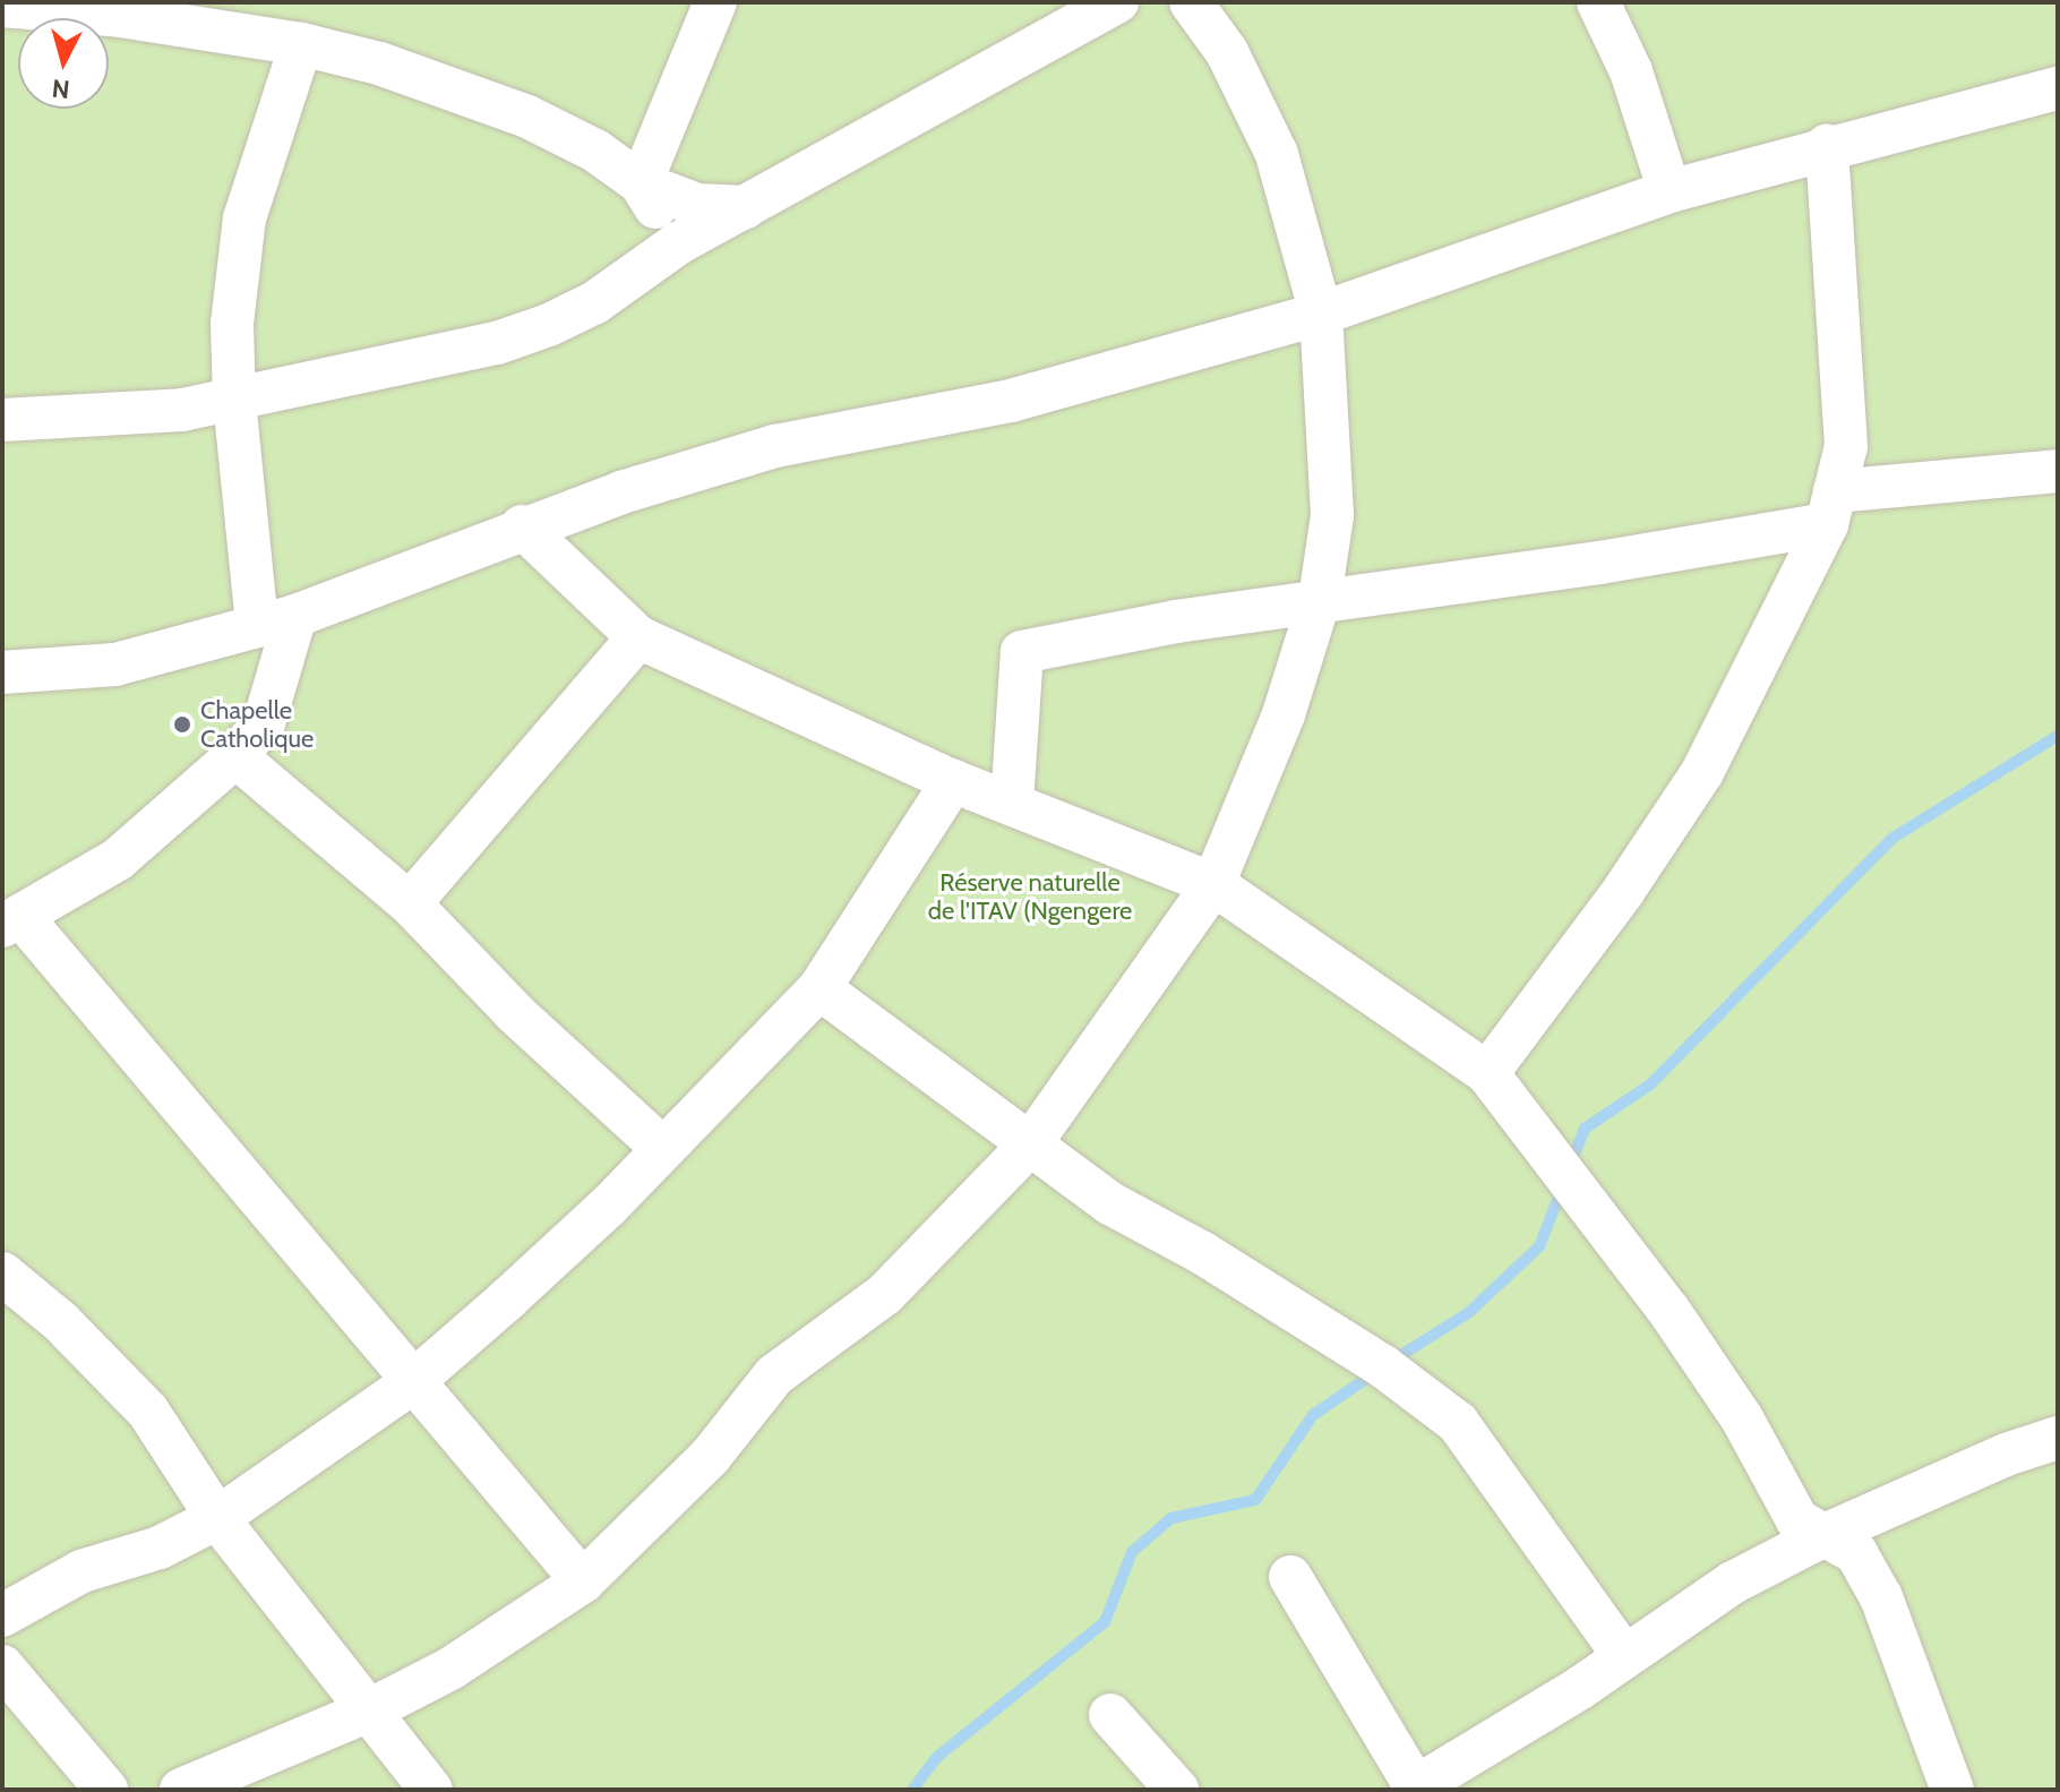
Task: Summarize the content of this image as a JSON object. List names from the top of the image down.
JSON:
{
  "parks": ["Réserve naturelle de l'ITAV (Ngengere"],
  "places": ["Chapelle Catholique"],
  "north": "bottom"
}
